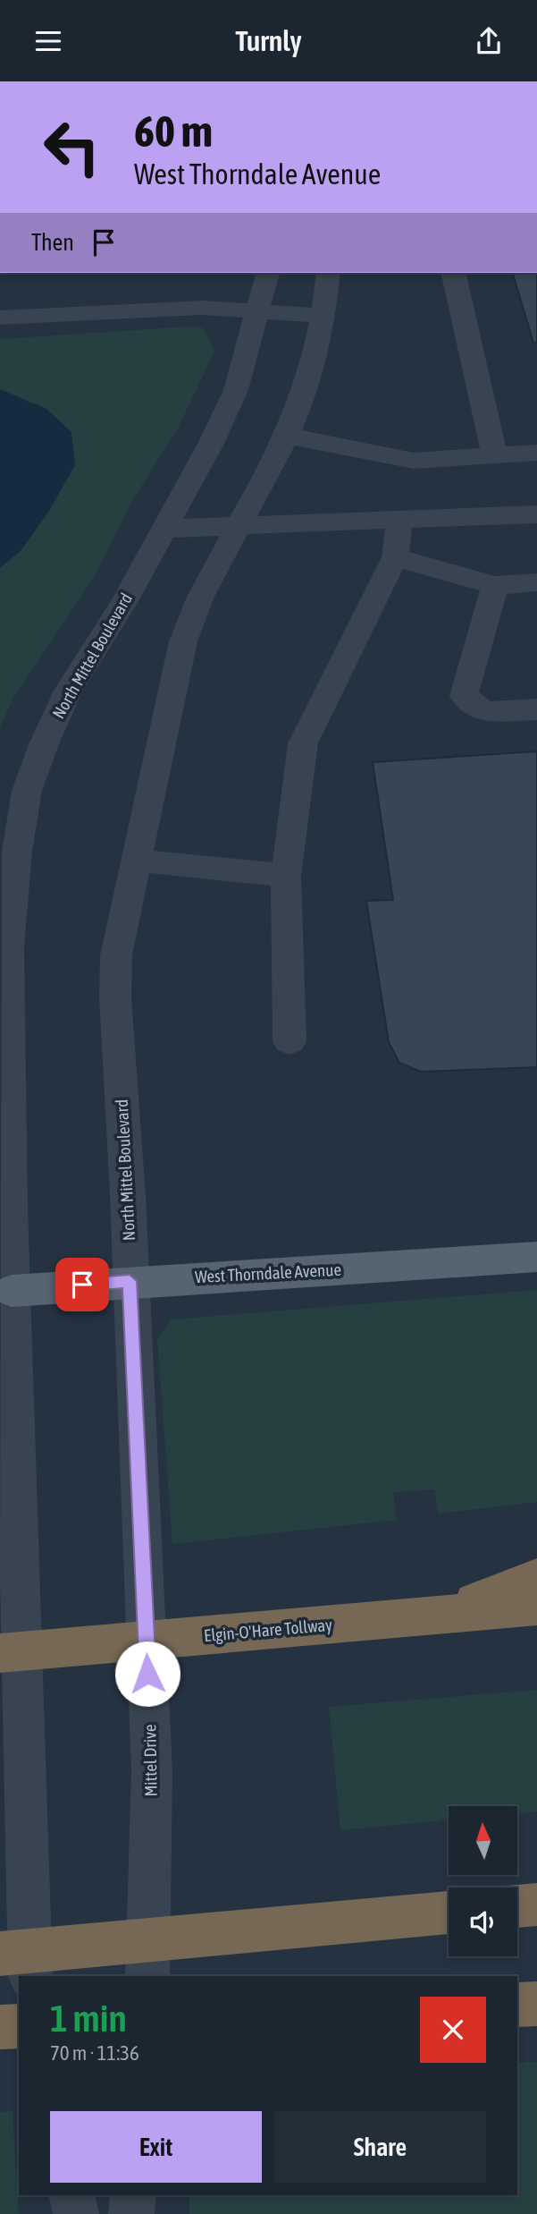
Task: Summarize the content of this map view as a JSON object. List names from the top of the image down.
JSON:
{
  "streets": {
    "highway": ["Elgin-O'Hare Tollway"],
    "main road": ["West Thorndale Avenue"],
    "street": ["North Mittel Boulevard", "Mittel Drive"]
  },
  "crossings": [
    ["North Mittel Boulevard", "West Thorndale Avenue"],
    ["North Mittel Boulevard", "Mittel Drive"],
    ["West Thorndale Avenue", "Mittel Drive"]
  ],
  "north": "top",
  "page": {
    "header": "Turnly",
    "turn": ["60 m", "West Thorndale Avenue"],
    "then": "Then",
    "heading": ["1 min", "70 m · 11:36"],
    "buttons": ["Exit", "Share"]
  }
}
